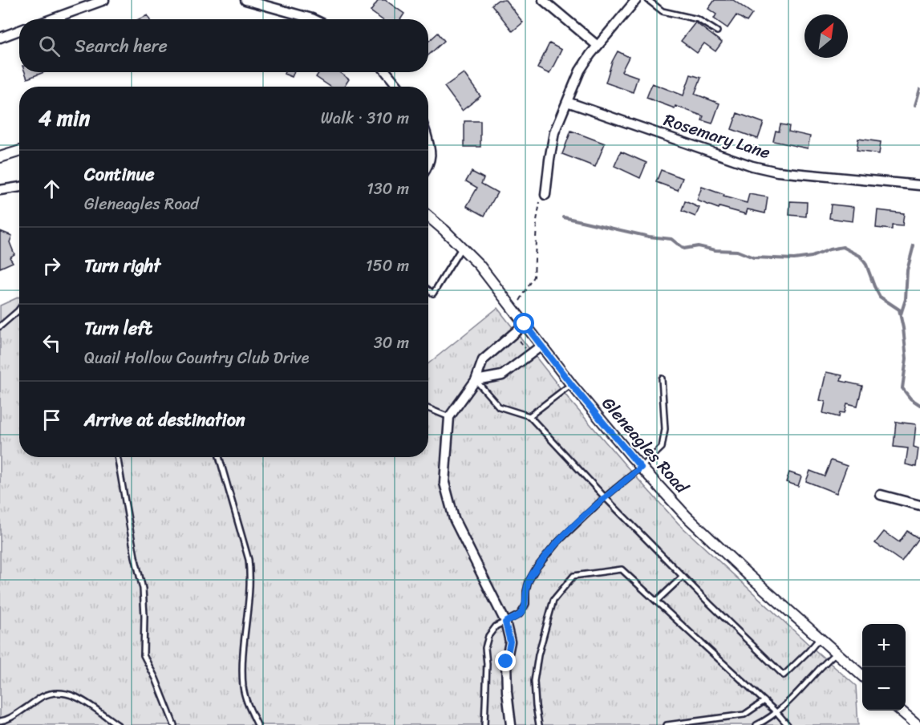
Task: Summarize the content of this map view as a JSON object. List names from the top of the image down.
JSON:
{
  "streets": {
    "street": ["Rosemary Lane", "Gleneagles Road"]
  },
  "north": "top right",
  "page": {
    "search": "Search here",
    "heading": ["4 min", "Walk · 310 m"],
    "list": [
      ["Continue", "Gleneagles Road", "130 m"],
      ["Turn right", "150 m"],
      ["Turn left", "Quail Hollow Country Club Drive", "30 m"],
      "Arrive at destination"
    ],
    "map_buttons": ["+", "−"]
  }
}
